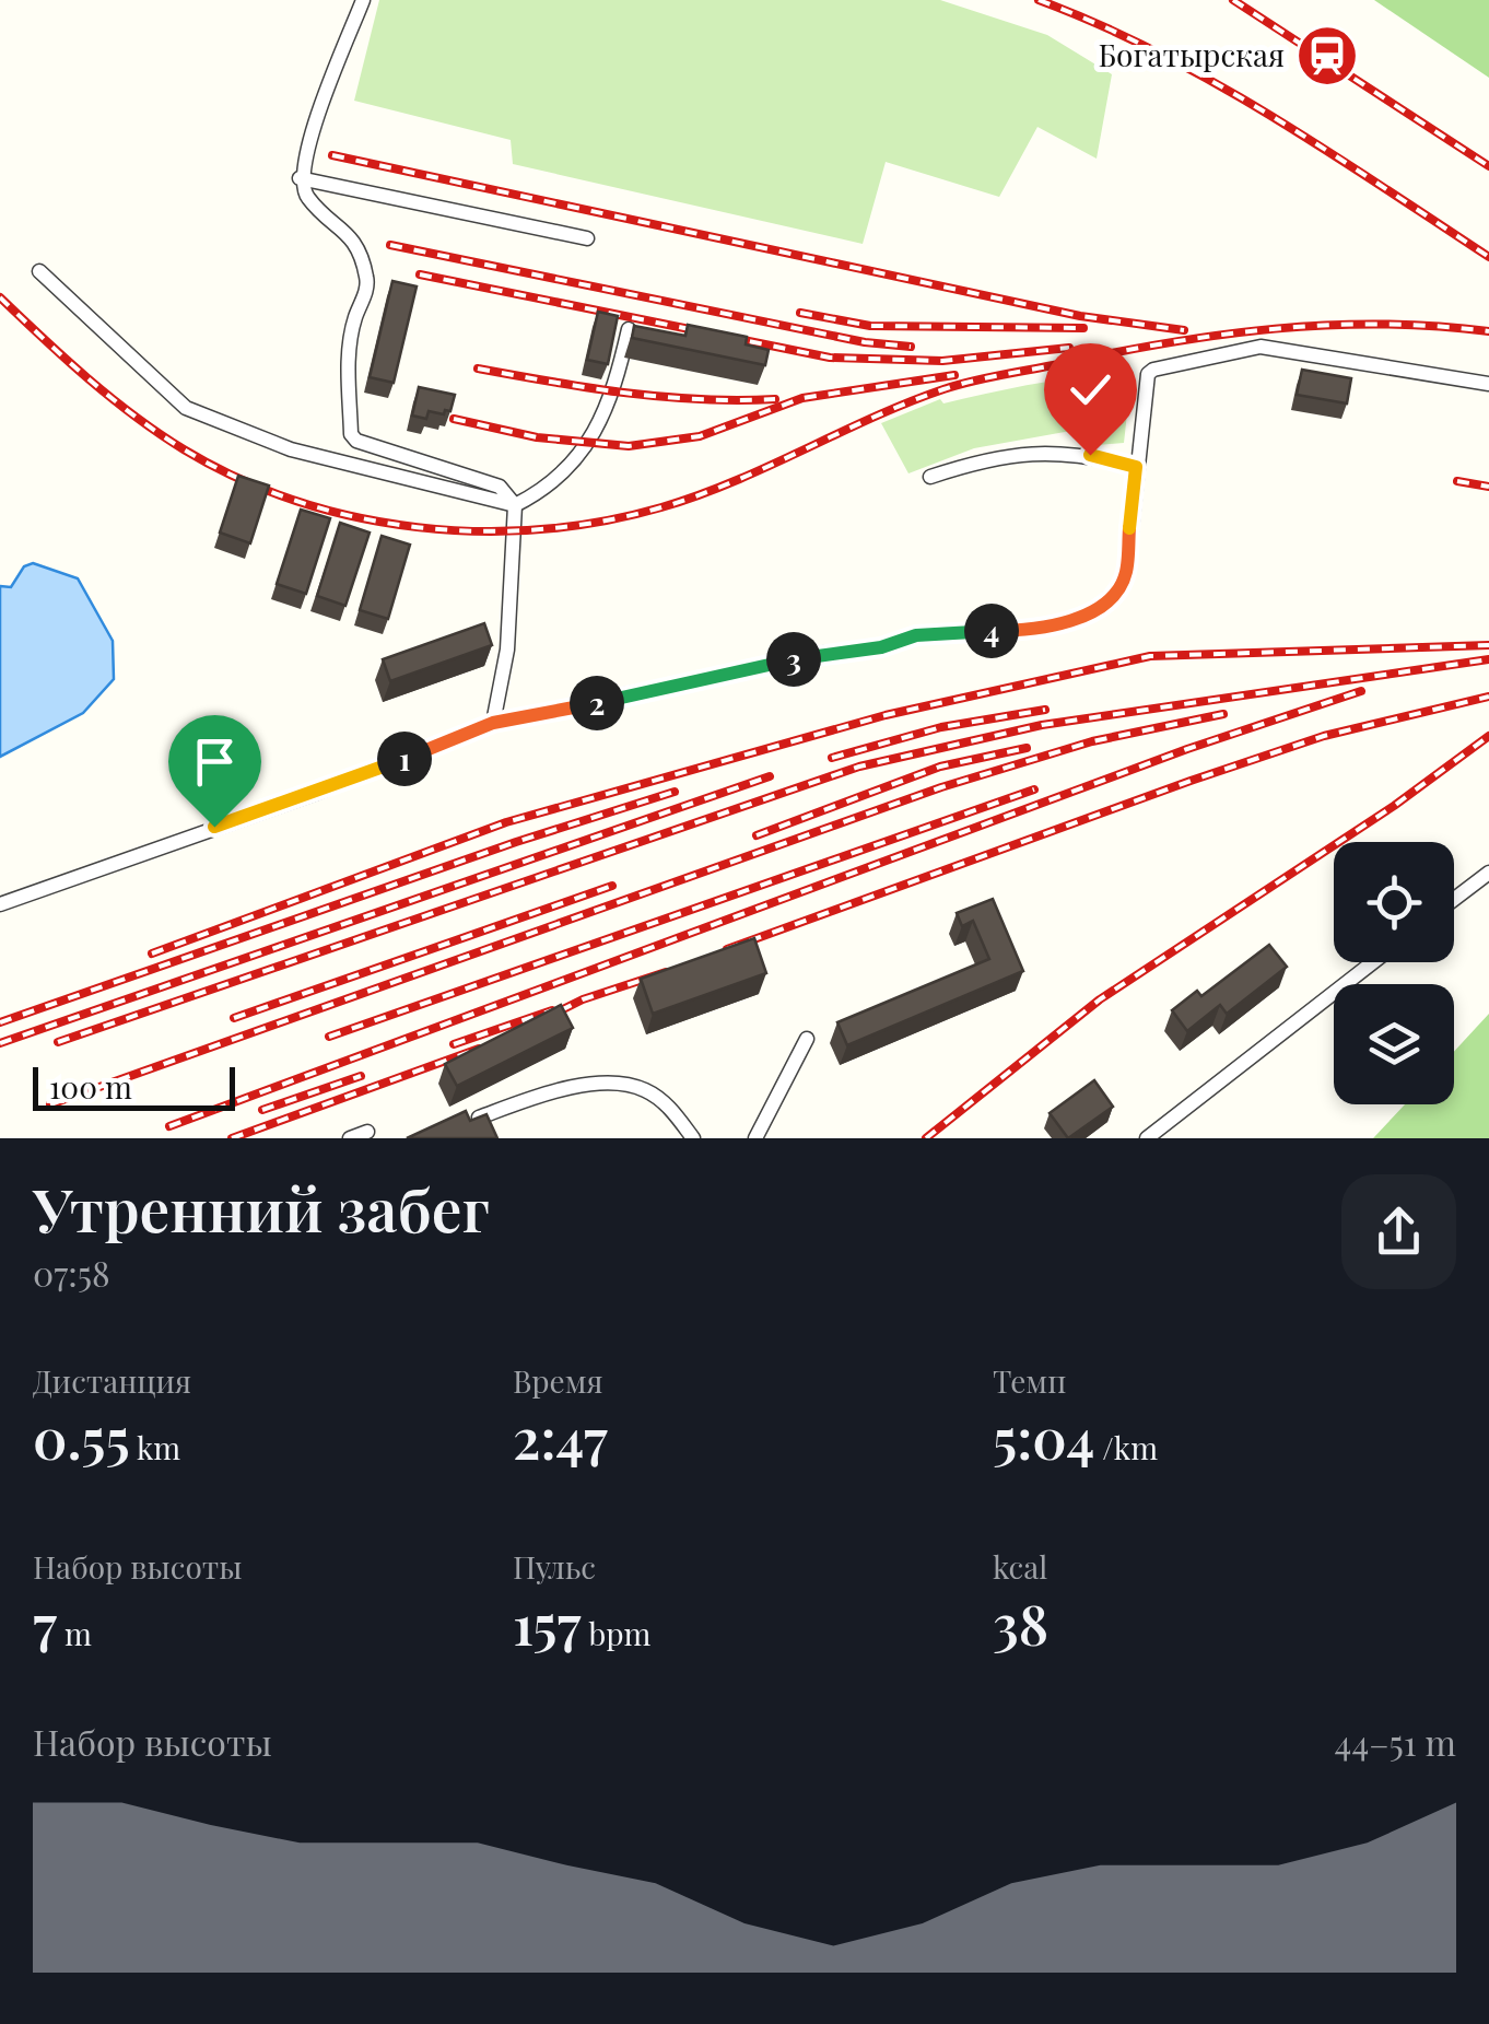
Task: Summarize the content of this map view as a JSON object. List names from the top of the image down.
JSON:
{
  "places": {
    "station": ["Богатырская"]
  },
  "scale_bar": "100 m",
  "page": {
    "pins": [
      "4",
      "3",
      "2",
      "1"
    ],
    "scale": "100 m",
    "heading": ["Утренний забег", "07:58"],
    "stats": [
      ["Дистанция", "0.55 km"],
      ["Время", "2:47"],
      ["Темп", "5:04 /km"],
      ["Набор высоты", "7 m"],
      ["Пульс", "157 bpm"],
      ["kcal", "38"]
    ],
    "chart": ["Набор высоты", "44–51 m"]
  }
}
